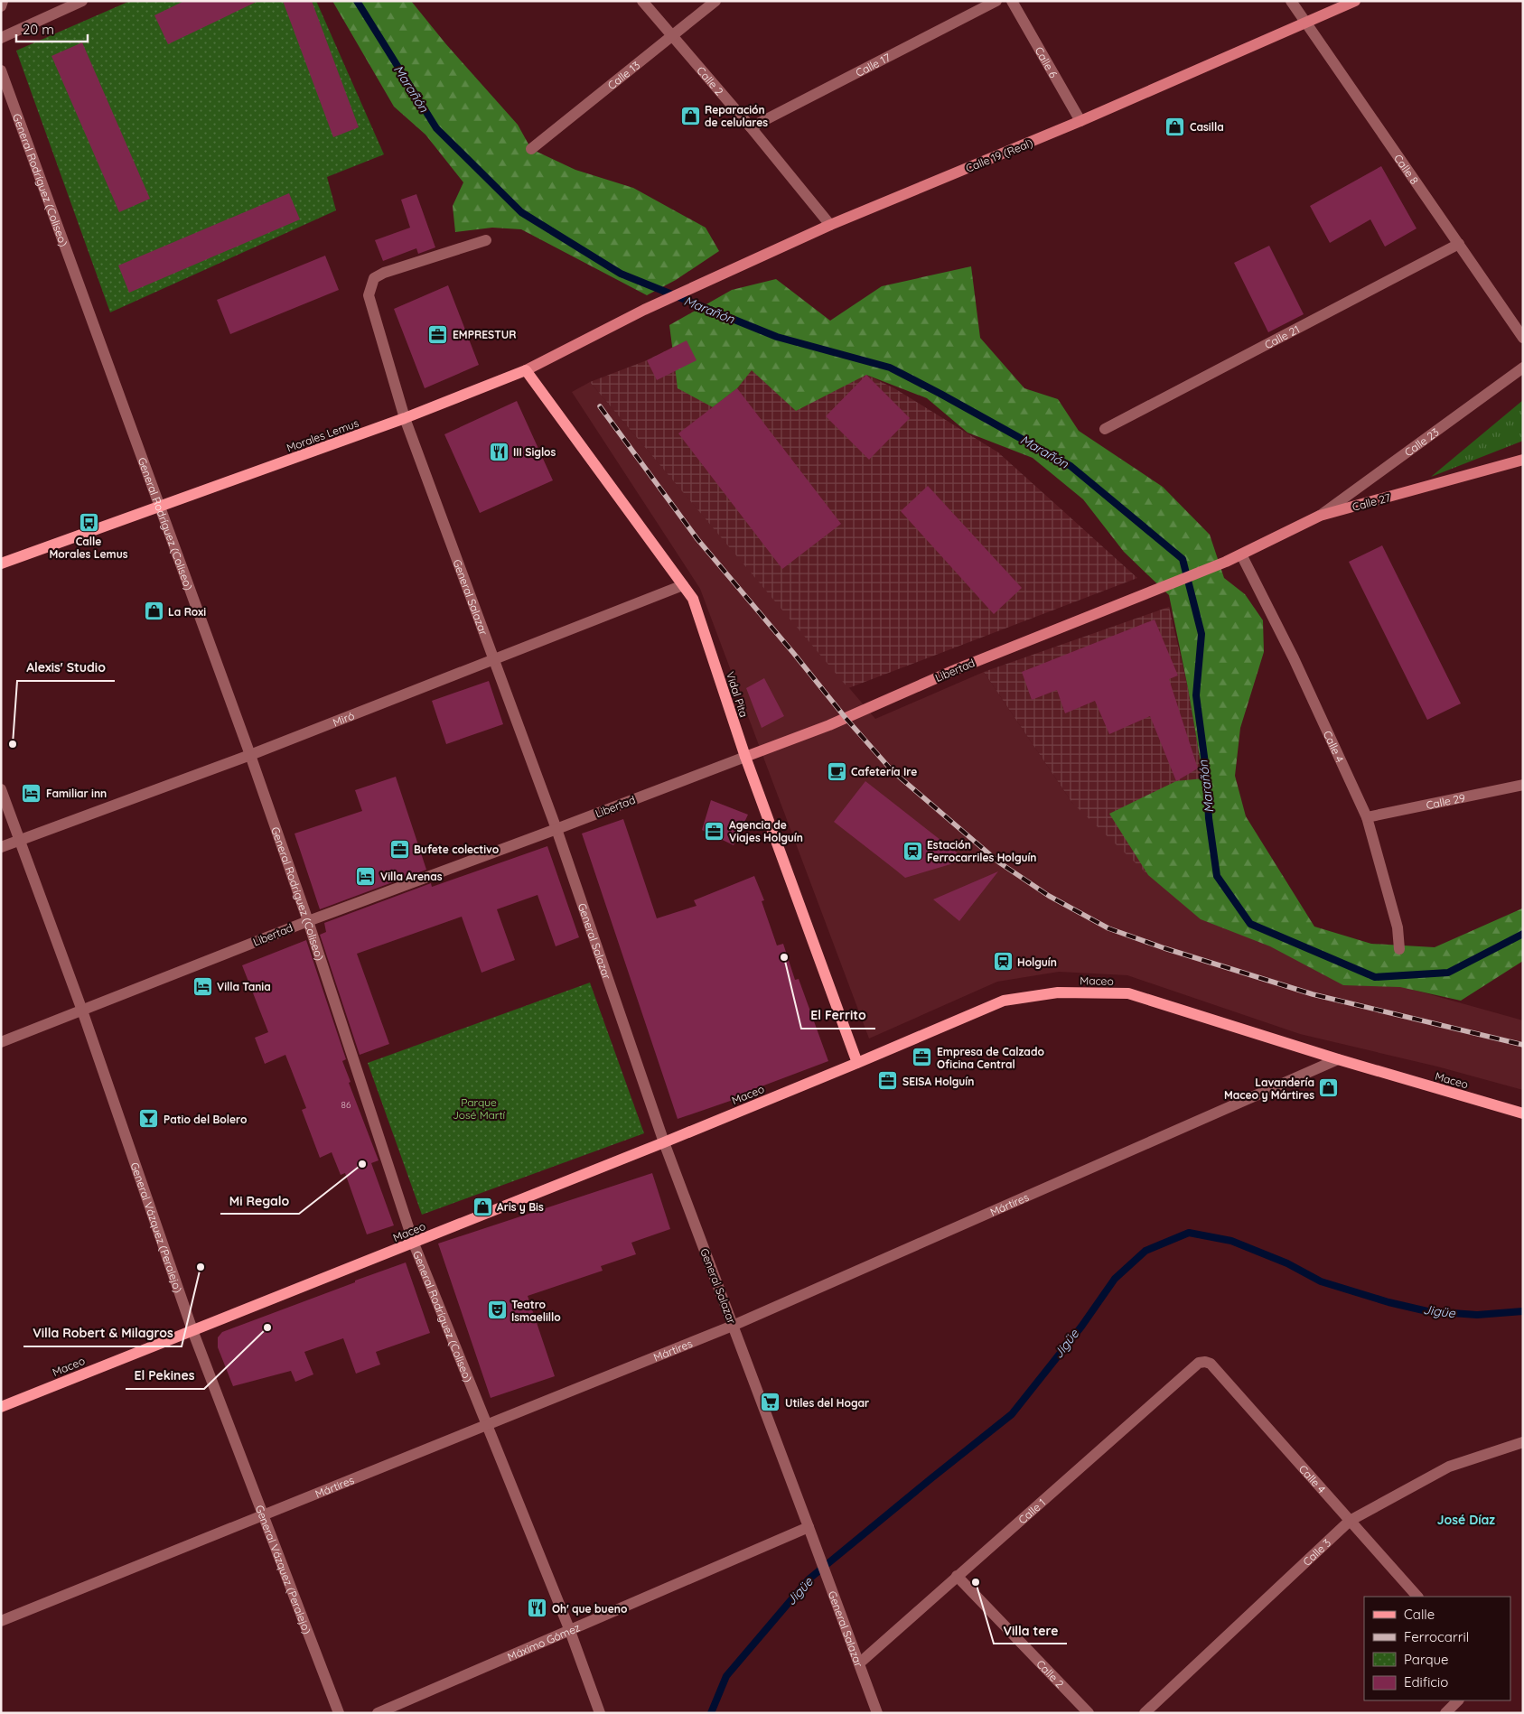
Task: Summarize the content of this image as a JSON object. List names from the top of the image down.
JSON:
{
  "streets": {
    "main road": [
      "Calle 19 (Real)",
      "Morales Lemus",
      "Calle 27",
      "Libertad",
      "Vidal Pita",
      "Maceo"
    ],
    "street": [
      "Calle 6",
      "Calle 17",
      "Calle 13",
      "Calle 2",
      "Calle 8",
      "General Rodríguez (Coliseo)",
      "Calle 21",
      "Calle 23",
      "General Salazar",
      "Miró",
      "Calle 4",
      "Calle 29",
      "Mártires",
      "General Vázquez (Peralejo)",
      "Calle 1",
      "Calle 3",
      "Máximo Gómez"
    ]
  },
  "crossings": [
    ["Calle 6", "Calle 19 (Real)"],
    ["Calle 17", "Calle 2"],
    ["Calle 13", "Calle 2"],
    ["Calle 2", "Calle 19 (Real)"],
    ["Calle 2", "Calle 1"],
    ["Calle 19 (Real)", "Calle 8"],
    ["Calle 19 (Real)", "Morales Lemus"],
    ["Calle 8", "Calle 21"],
    ["General Rodríguez (Coliseo)", "Morales Lemus"],
    ["General Rodríguez (Coliseo)", "Libertad"],
    ["General Rodríguez (Coliseo)", "Miró"],
    ["General Rodríguez (Coliseo)", "Maceo"],
    ["General Rodríguez (Coliseo)", "Mártires"],
    ["General Rodríguez (Coliseo)", "Máximo Gómez"],
    ["Morales Lemus", "General Salazar"],
    ["Morales Lemus", "Vidal Pita"],
    ["Calle 23", "Calle 27"],
    ["Calle 27", "Libertad"],
    ["Calle 27", "Calle 4"],
    ["General Salazar", "Libertad"],
    ["General Salazar", "Miró"],
    ["General Salazar", "Maceo"],
    ["General Salazar", "Mártires"],
    ["General Salazar", "Calle 1"],
    ["General Salazar", "Máximo Gómez"],
    ["Libertad", "Vidal Pita"],
    ["Libertad", "General Vázquez (Peralejo)"],
    ["Vidal Pita", "Miró"],
    ["Vidal Pita", "Maceo"],
    ["Miró", "General Vázquez (Peralejo)"],
    ["Calle 4", "Calle 29"],
    ["Calle 4", "Calle 1"],
    ["Calle 4", "Calle 3"],
    ["Maceo", "Mártires"],
    ["Maceo", "General Vázquez (Peralejo)"],
    ["Mártires", "General Vázquez (Peralejo)"]
  ],
  "districts": ["José Díaz"],
  "water": ["Marañón", "Jigüe"],
  "parks": ["Parque José Martí"],
  "places": {
    "shop": [
      "Reparación de celulares",
      "Casilla",
      "La Roxi",
      "Lavandería Maceo y Mártires",
      "Aris y Bis"
    ],
    "office": [
      "EMPRESTUR",
      "Agencia de Viajes Holguín",
      "Bufete colectivo",
      "Empresa de Calzado Oficina Central",
      "SEISA Holguín"
    ],
    "restaurant": ["III Siglos", "Oh' que bueno"],
    "bus stop": ["Calle Morales Lemus"],
    "other": [
      "Alexis' Studio",
      "El Ferrito",
      "Mi Regalo",
      "Villa Robert & Milagros",
      "El Pekines",
      "Villa tere"
    ],
    "cafe": ["Cafetería Ire"],
    "hotel": ["Familiar inn", "Villa Arenas", "Villa Tania"],
    "station": ["Estación Ferrocarriles Holguín", "Holguín"],
    "bar": ["Patio del Bolero"],
    "theatre": ["Teatro Ismaelillo"],
    "supermarket": ["Utiles del Hogar"]
  },
  "house_numbers": ["86"],
  "legend": [
    "Calle",
    "Ferrocarril",
    "Parque",
    "Edificio"
  ],
  "scale_bar": "20 m"
}
